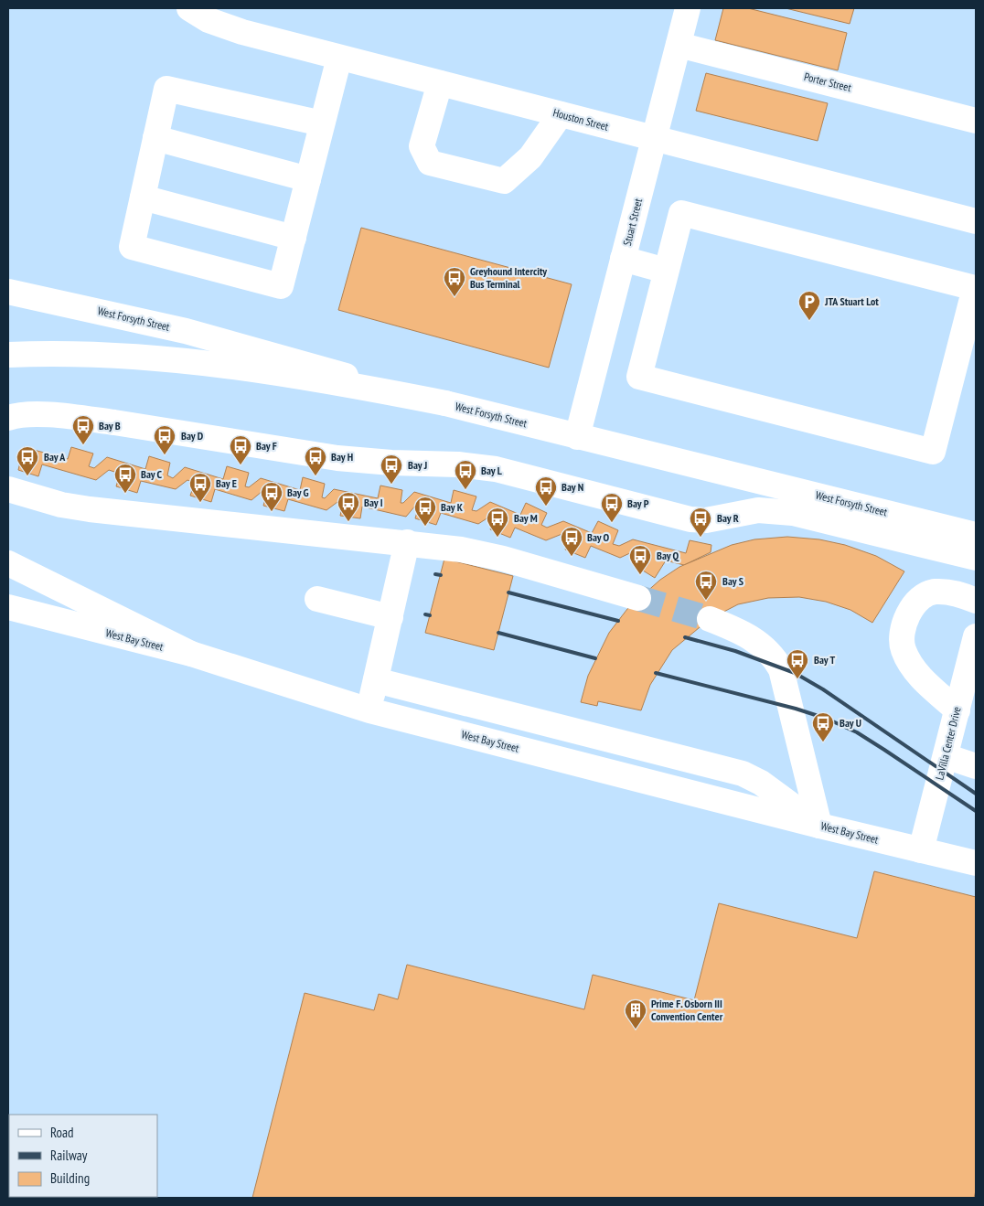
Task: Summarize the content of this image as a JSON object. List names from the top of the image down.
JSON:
{
  "streets": {
    "main road": [
      "Porter Street",
      "Houston Street",
      "Stuart Street",
      "West Forsyth Street",
      "West Bay Street",
      "LaVilla Center Drive"
    ]
  },
  "crossings": [
    ["Porter Street", "Stuart Street"],
    ["Houston Street", "Stuart Street"],
    ["Stuart Street", "West Forsyth Street"],
    ["West Bay Street", "LaVilla Center Drive"]
  ],
  "places": {
    "bus stop": [
      "Greyhound Intercity Bus Terminal",
      "Bay B",
      "Bay D",
      "Bay F",
      "Bay A",
      "Bay H",
      "Bay J",
      "Bay L",
      "Bay C",
      "Bay E",
      "Bay N",
      "Bay G",
      "Bay I",
      "Bay P",
      "Bay K",
      "Bay M",
      "Bay R",
      "Bay O",
      "Bay Q",
      "Bay S",
      "Bay T",
      "Bay U"
    ],
    "parking": ["JTA Stuart Lot"],
    "building": ["Prime F. Osborn III Convention Center"]
  },
  "legend": ["Road", "Railway", "Building"]
}
